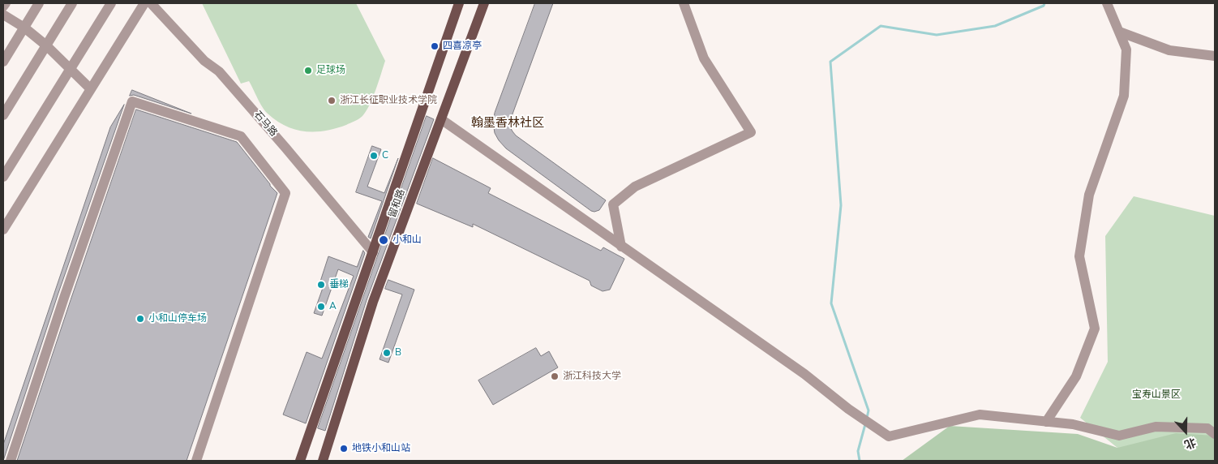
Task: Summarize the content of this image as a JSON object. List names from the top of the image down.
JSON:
{
  "streets": {
    "main road": ["留和路"],
    "street": ["石马路"]
  },
  "crossings": [
    ["石马路", "留和路"]
  ],
  "districts": ["翰墨香林社区"],
  "parks": ["宝寿山景区"],
  "places": [
    "四喜凉亭",
    "足球场",
    "浙江长征职业技术学院",
    "C",
    "小和山",
    "垂梯",
    "A",
    "小和山停车场",
    "B",
    "浙江科技大学",
    "地铁小和山站"
  ],
  "north": "bottom"
}
